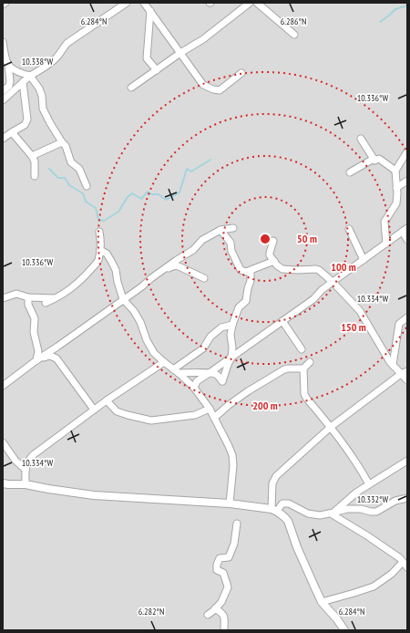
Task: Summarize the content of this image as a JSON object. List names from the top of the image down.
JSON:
{
  "coordinates": [
    "6.284°N",
    "6.286°N",
    "10.338°W",
    "10.336°W",
    "10.334°W",
    "10.332°W",
    "6.282°N"
  ],
  "rings": [
    "50 m",
    "100 m",
    "150 m",
    "200 m"
  ]
}
